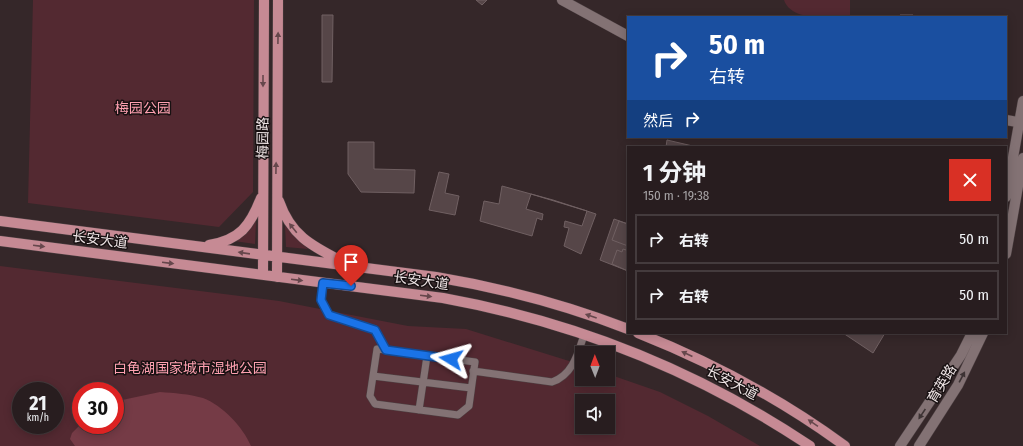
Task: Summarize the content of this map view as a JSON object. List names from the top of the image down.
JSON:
{
  "streets": {
    "main road": ["梅园路", "长安大道"],
    "street": ["育英路"]
  },
  "crossings": [
    ["梅园路", "长安大道"]
  ],
  "parks": ["梅园公园", "白龟湖国家城市湿地公园"],
  "north": "top",
  "page": {
    "turn": ["50 m", "右转"],
    "then": "然后",
    "heading": ["1 分钟", "150 m · 19:38"],
    "list": [
      {
        "name": "右转",
        "value": "50 m"
      },
      {
        "name": "右转",
        "value": "50 m"
      }
    ],
    "speed": "21 km/h",
    "limit": "30"
  }
}
